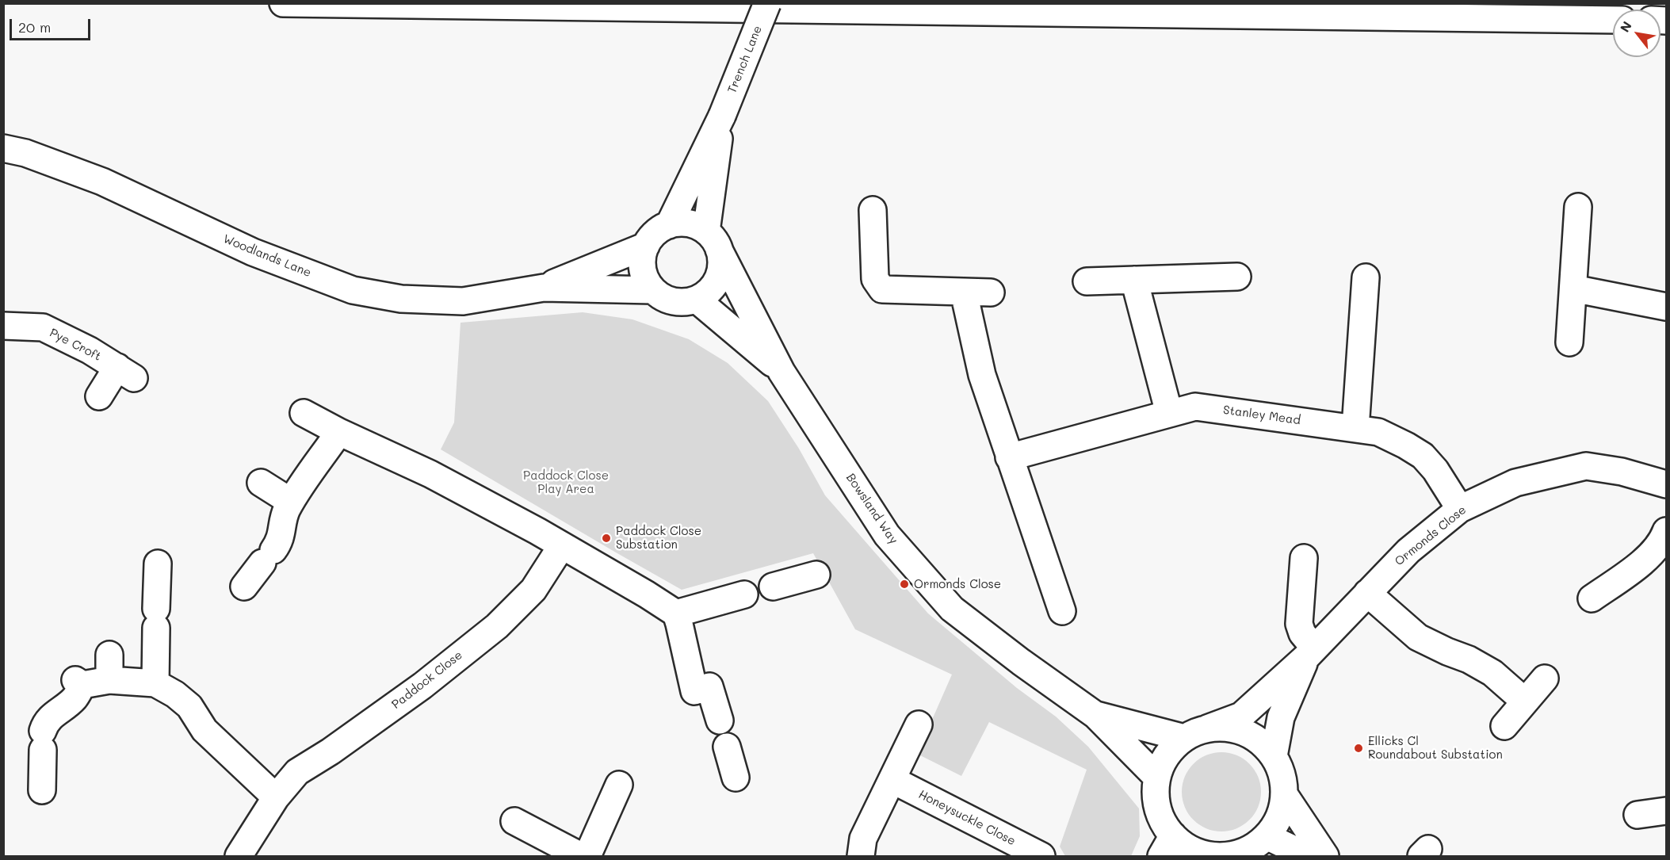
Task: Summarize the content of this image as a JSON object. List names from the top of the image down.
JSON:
{
  "streets": {
    "main road": [
      "Trench Lane",
      "Woodlands Lane",
      "Pye Croft",
      "Stanley Mead",
      "Bowsland Way",
      "Ormonds Close",
      "Paddock Close",
      "Honeysuckle Close"
    ]
  },
  "crossings": [
    ["Trench Lane", "Woodlands Lane"],
    ["Trench Lane", "Bowsland Way"],
    ["Woodlands Lane", "Bowsland Way"],
    ["Stanley Mead", "Ormonds Close"],
    ["Bowsland Way", "Ormonds Close"]
  ],
  "parks": ["Paddock Close Play Area"],
  "places": ["Paddock Close Substation", "Ormonds Close", "Ellicks Cl Roundabout Substation"],
  "scale_bar": "20 m",
  "north": "top left"
}
